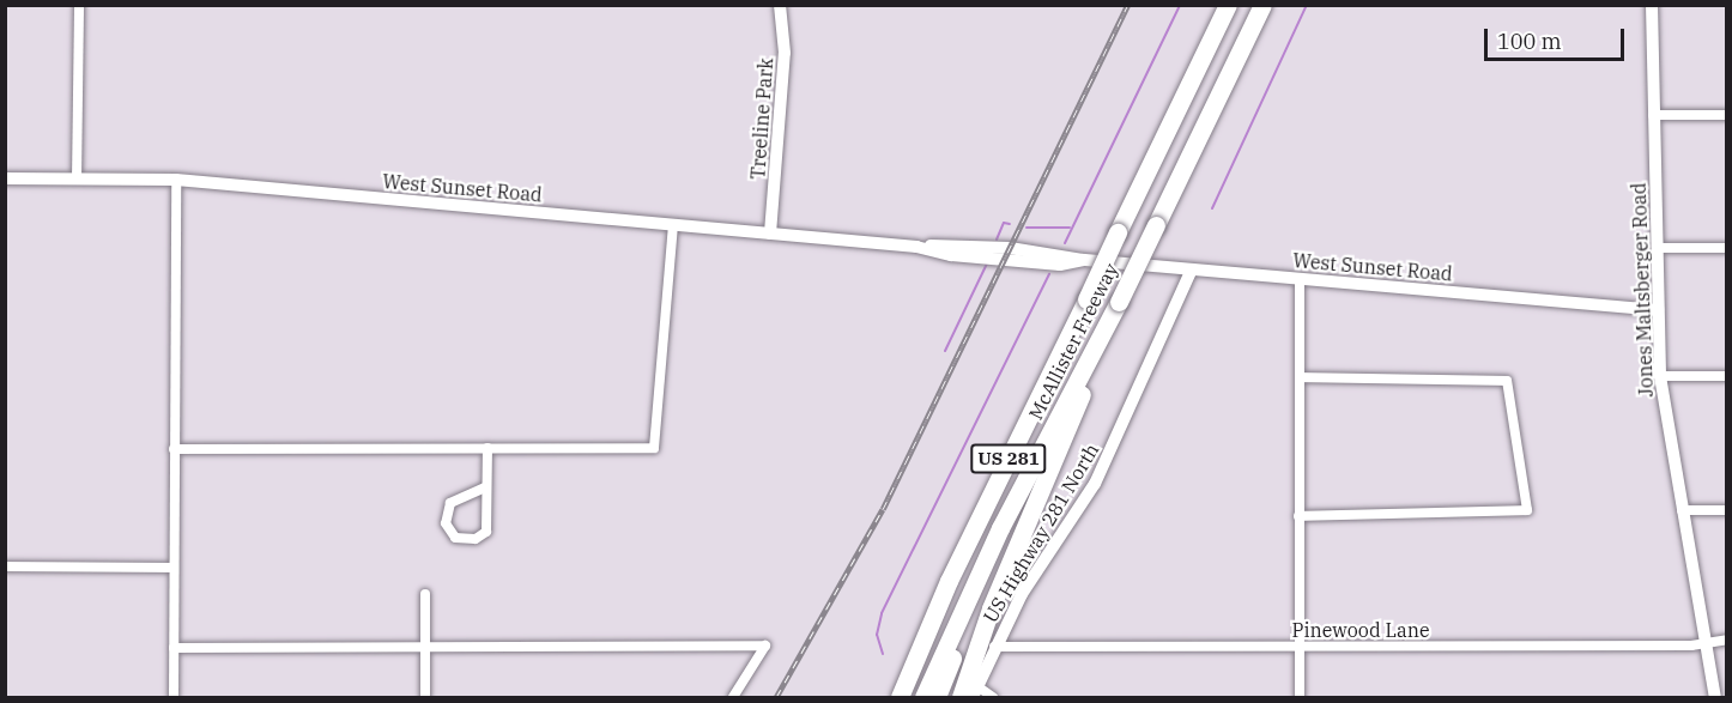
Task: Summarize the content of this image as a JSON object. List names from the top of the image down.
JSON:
{
  "streets": {
    "highway": ["McAllister Freeway", "US 281"],
    "main road": [
      "Treeline Park",
      "West Sunset Road",
      "Jones Maltsberger Road",
      "US Highway 281 North"
    ],
    "street": ["Pinewood Lane"]
  },
  "crossings": [
    ["Treeline Park", "West Sunset Road"],
    ["West Sunset Road", "Jones Maltsberger Road"],
    ["West Sunset Road", "US Highway 281 North"],
    ["Jones Maltsberger Road", "Pinewood Lane"],
    ["US Highway 281 North", "Pinewood Lane"]
  ],
  "scale_bar": "100 m"
}
